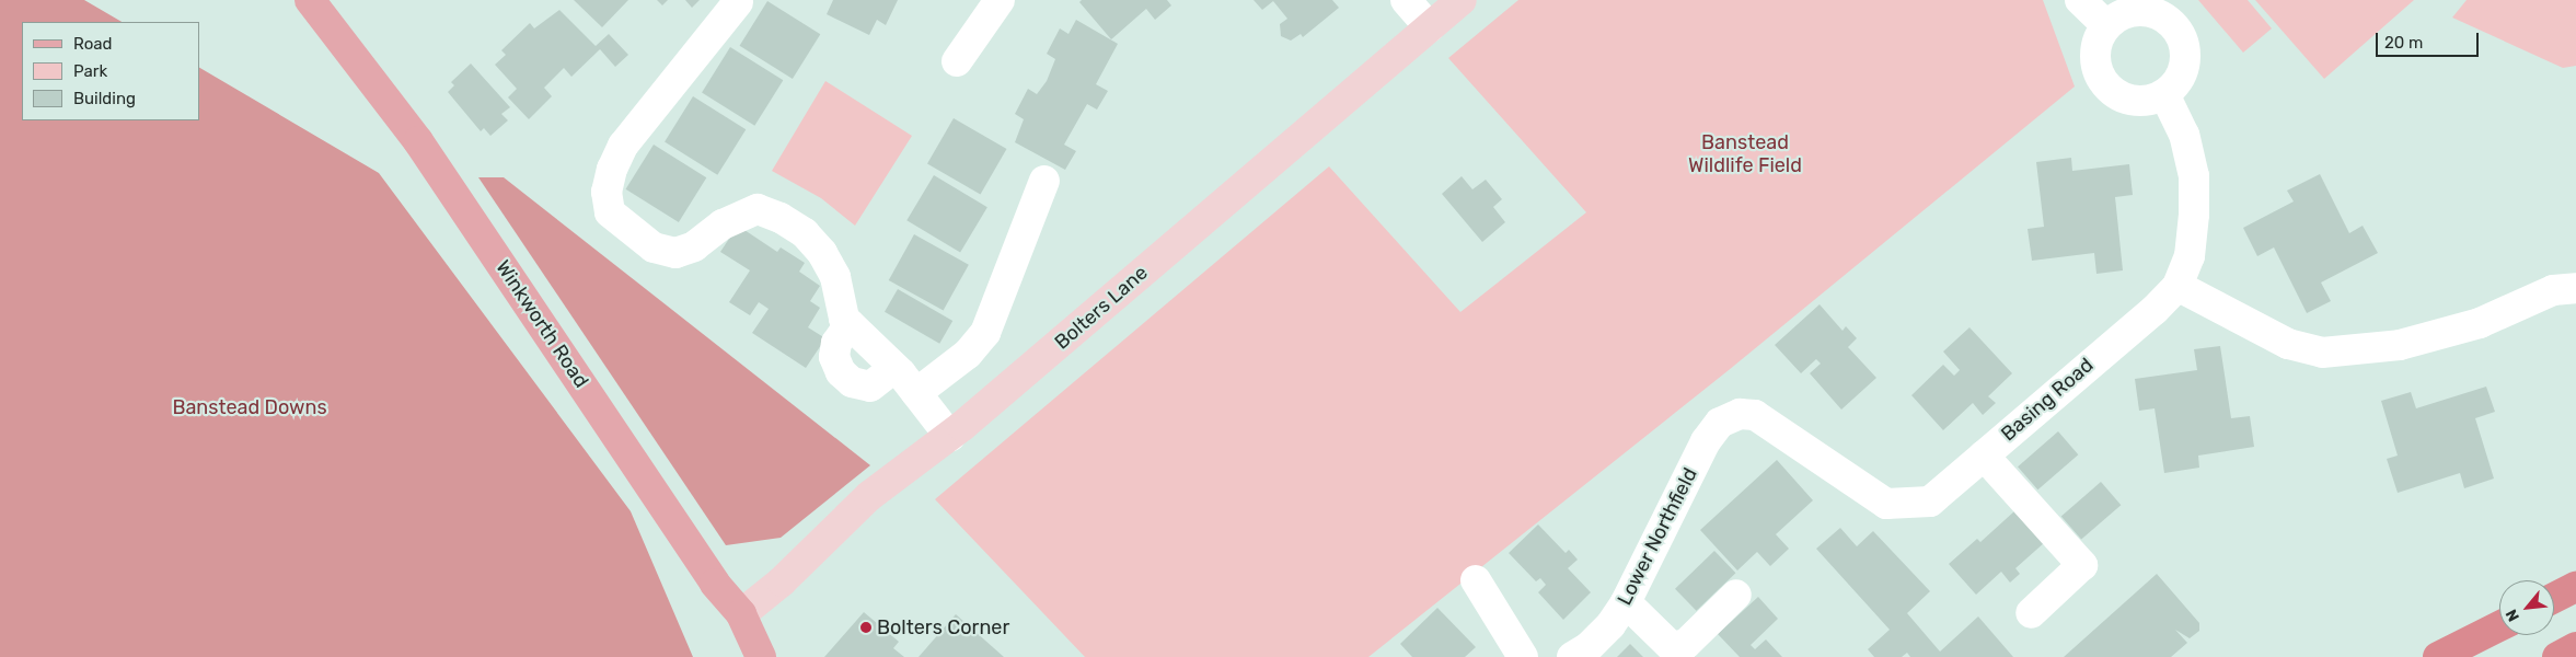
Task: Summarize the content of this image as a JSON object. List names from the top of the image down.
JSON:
{
  "streets": {
    "main road": ["Bolters Lane", "Winkworth Road"],
    "street": ["Basing Road", "Lower Northfield"]
  },
  "crossings": [
    ["Bolters Lane", "Winkworth Road"],
    ["Basing Road", "Lower Northfield"]
  ],
  "parks": ["Banstead Wildlife Field", "Banstead Downs"],
  "places": ["Bolters Corner"],
  "legend": ["Road", "Park", "Building"],
  "scale_bar": "20 m",
  "north": "bottom left"
}
